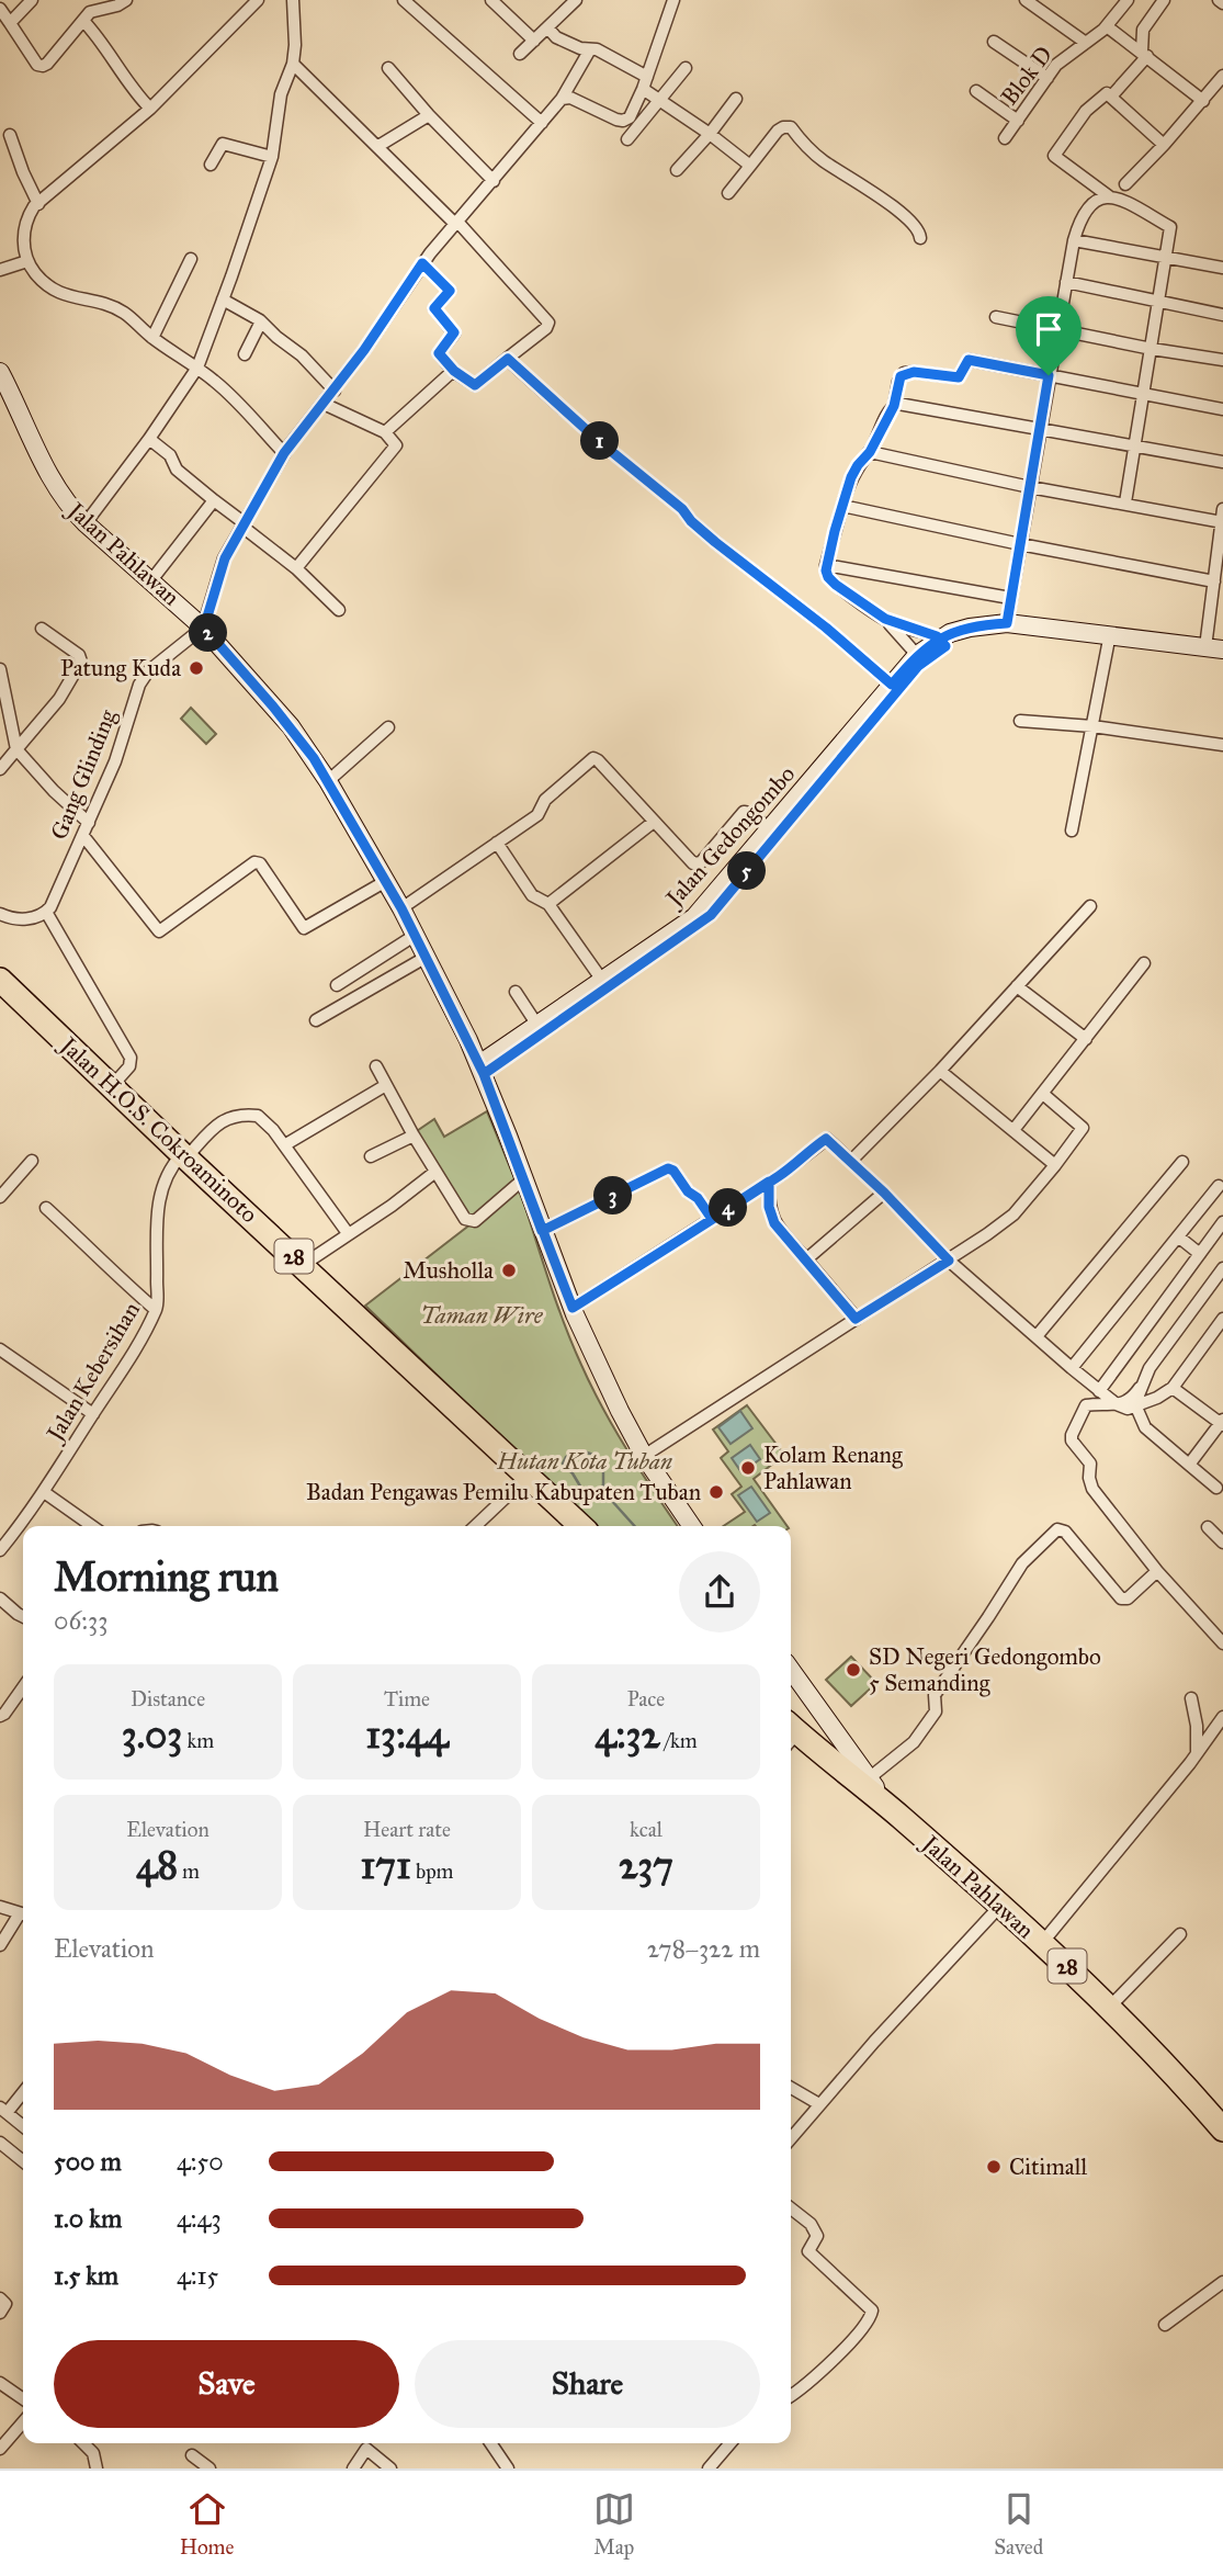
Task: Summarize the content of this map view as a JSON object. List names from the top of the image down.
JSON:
{
  "streets": {
    "highway": ["Jalan Pahlawan", "Jalan H.O.S. Cokroaminoto", "28"],
    "street": [
      "Blok D",
      "Gang Glinding",
      "Jalan Gedongombo",
      "Jalan Kebersihan"
    ]
  },
  "crossings": [
    ["Jalan Pahlawan", "Gang Glinding"],
    ["Jalan Pahlawan", "Jalan Gedongombo"],
    ["Jalan Pahlawan", "28"],
    ["Jalan H.O.S. Cokroaminoto", "Jalan Kebersihan"]
  ],
  "parks": ["Taman Wire", "Hutan Kota Tuban"],
  "places": [
    "Patung Kuda",
    "Musholla",
    "Kolam Renang Pahlawan",
    "Badan Pengawas Pemilu Kabupaten Tuban",
    "SD Negeri Gedongombo 5 Semanding",
    "Citimall"
  ],
  "page": {
    "pins": [
      "1",
      "2",
      "5",
      "3",
      "4"
    ],
    "heading": ["Morning run", "06:33"],
    "stats": [
      ["Distance", "3.03 km"],
      ["Time", "13:44"],
      ["Pace", "4:32 /km"],
      ["Elevation", "48 m"],
      ["Heart rate", "171 bpm"],
      ["kcal", "237"]
    ],
    "chart": ["Elevation", "278–322 m"],
    "list": [
      {
        "name": "500 m",
        "note": "4:50"
      },
      {
        "name": "1.0 km",
        "note": "4:43"
      },
      {
        "name": "1.5 km",
        "note": "4:15"
      }
    ],
    "buttons": ["Save", "Share"],
    "tabs": ["Home", "Map", "Saved"]
  }
}
